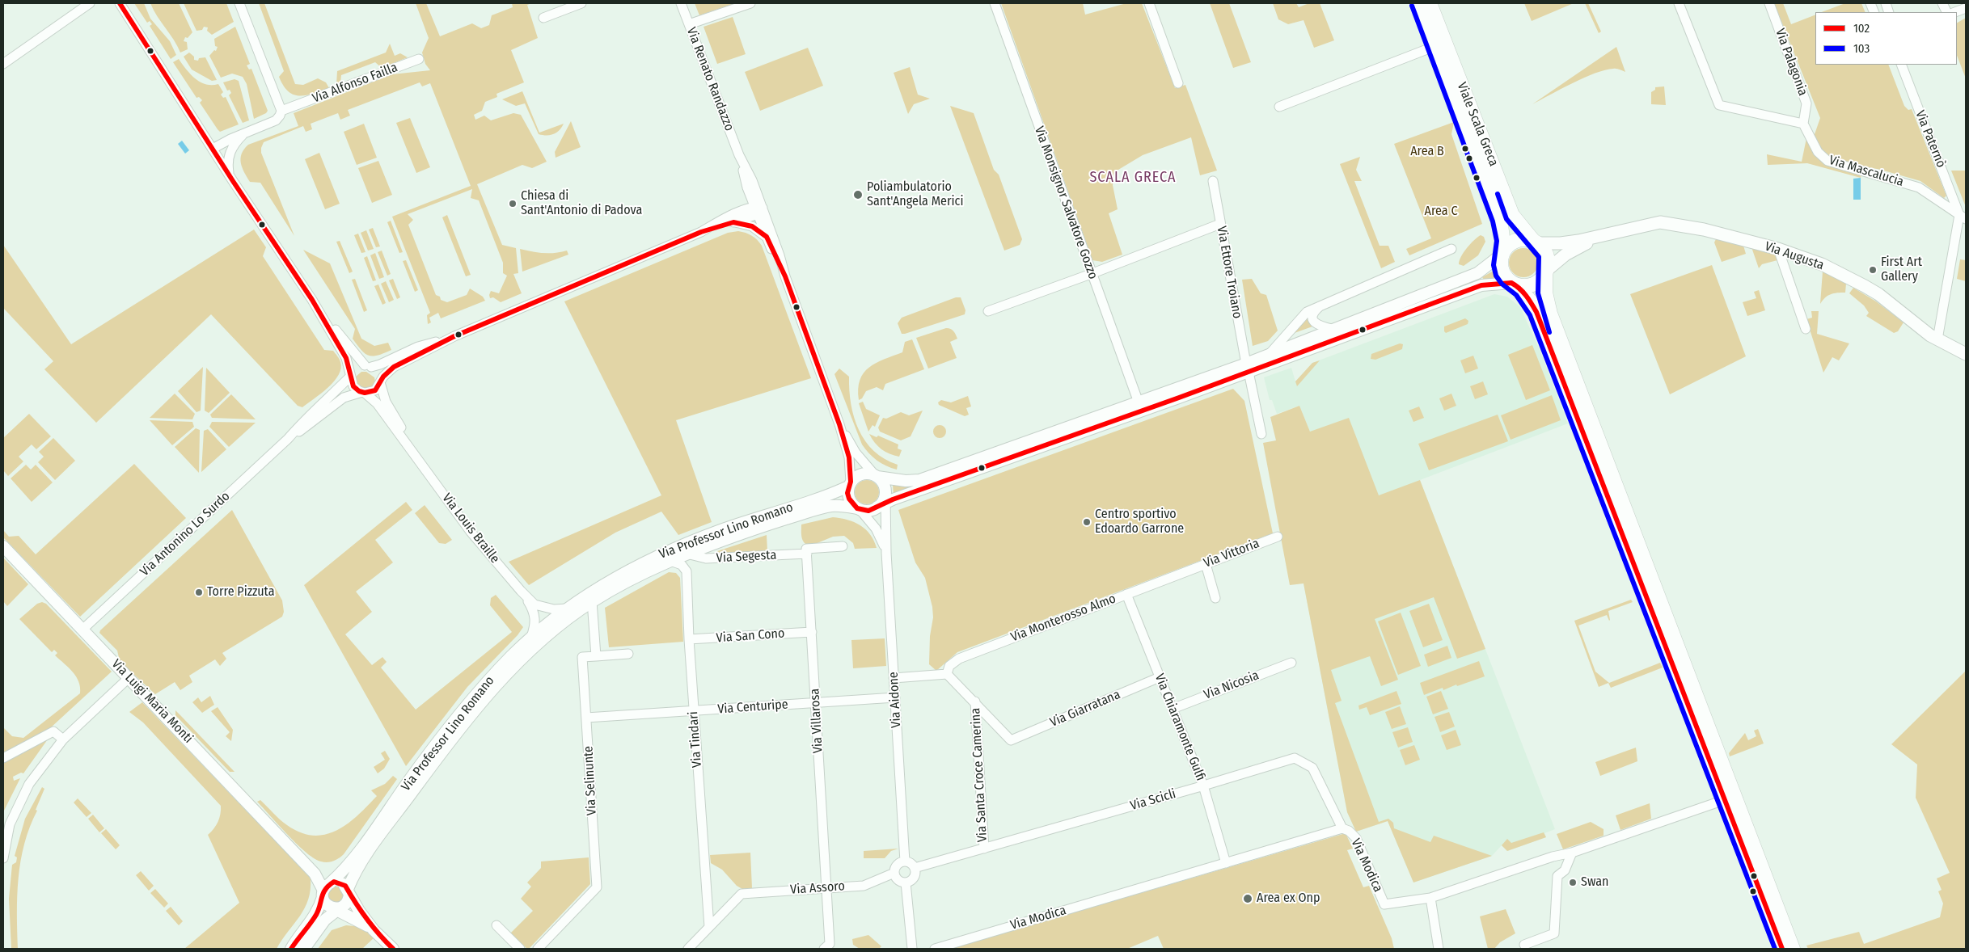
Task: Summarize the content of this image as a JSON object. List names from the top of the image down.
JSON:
{
  "streets": {
    "main road": ["Viale Scala Greca", "Via Augusta"],
    "street": [
      "Via Palagonia",
      "Via Renato Randazzo",
      "Via Alfonso Failla",
      "Via Paternò",
      "Via Mascalucia",
      "Via Monsignor Salvatore Gozzo",
      "Via Ettore Troiano",
      "Via Louis Braille",
      "Via Professor Lino Romano",
      "Via Antonino Lo Surdo",
      "Via Vittoria",
      "Via Segesta",
      "Via Monterosso Almo",
      "Via San Cono",
      "Via Nicosia",
      "Via Aidone",
      "Via Luigi Maria Monti",
      "Via Centuripe",
      "Via Giarratana",
      "Via Villarosa",
      "Via Chiaramonte Gulfi",
      "Via Tindari",
      "Via Santa Croce Camerina",
      "Via Selinunte",
      "Via Scicli",
      "Via Modica",
      "Via Assoro"
    ]
  },
  "crossings": [
    ["Via Palagonia", "Via Mascalucia"],
    ["Via Paternò", "Via Mascalucia"],
    ["Via Professor Lino Romano", "Via Segesta"],
    ["Via Professor Lino Romano", "Via Aidone"],
    ["Via Professor Lino Romano", "Via Luigi Maria Monti"],
    ["Via Professor Lino Romano", "Via Tindari"],
    ["Via Antonino Lo Surdo", "Via Luigi Maria Monti"],
    ["Via Vittoria", "Via Monterosso Almo"],
    ["Via Segesta", "Via Villarosa"],
    ["Via Monterosso Almo", "Via Chiaramonte Gulfi"],
    ["Via San Cono", "Via Villarosa"],
    ["Via San Cono", "Via Tindari"],
    ["Via Nicosia", "Via Chiaramonte Gulfi"],
    ["Via Aidone", "Via Centuripe"],
    ["Via Aidone", "Via Scicli"],
    ["Via Aidone", "Via Assoro"],
    ["Via Centuripe", "Via Villarosa"],
    ["Via Centuripe", "Via Tindari"],
    ["Via Centuripe", "Via Selinunte"],
    ["Via Giarratana", "Via Chiaramonte Gulfi"],
    ["Via Giarratana", "Via Santa Croce Camerina"],
    ["Via Villarosa", "Via Assoro"],
    ["Via Chiaramonte Gulfi", "Via Scicli"],
    ["Via Chiaramonte Gulfi", "Via Modica"],
    ["Via Tindari", "Via Assoro"],
    ["Via Santa Croce Camerina", "Via Scicli"],
    ["Via Scicli", "Via Modica"],
    ["Via Scicli", "Via Assoro"]
  ],
  "districts": ["SCALA GRECA"],
  "parks": ["Area B", "Area C"],
  "places": [
    "Poliambulatorio Sant'Angela Merici",
    "Chiesa di Sant'Antonio di Padova",
    "First Art Gallery",
    "Centro sportivo Edoardo Garrone",
    "Torre Pizzuta",
    "Swan",
    "Area ex Onp"
  ],
  "lines": ["transit line 102", "transit line 103"],
  "legend": ["102", "103"]
}
